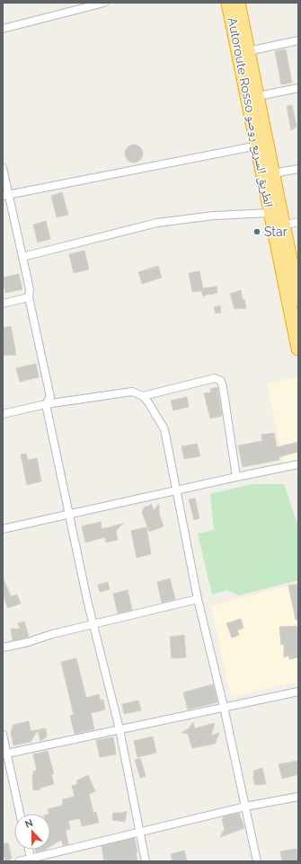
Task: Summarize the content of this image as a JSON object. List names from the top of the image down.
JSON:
{
  "streets": {
    "highway": ["Autoroute Rosso الطريق السريع روصو"]
  },
  "places": ["Star"],
  "north": "top"
}
